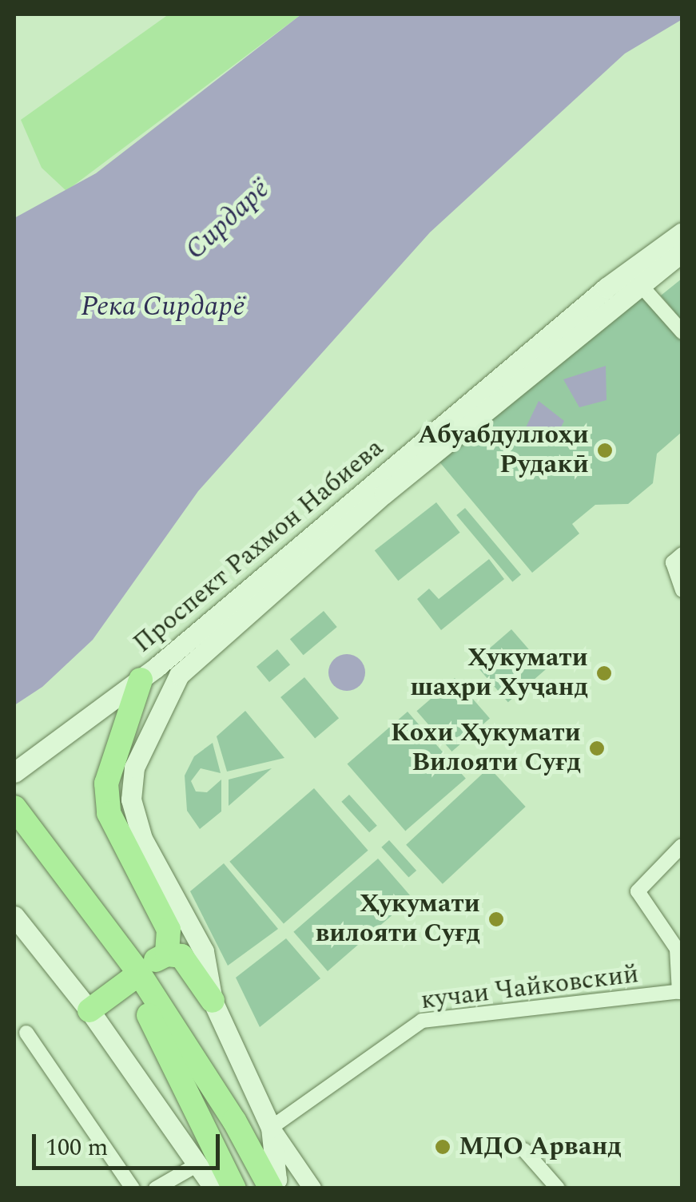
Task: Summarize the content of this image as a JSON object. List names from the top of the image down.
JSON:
{
  "streets": {
    "main road": ["Проспект Рахмон Набиева"],
    "street": ["кучаи Чайковский"]
  },
  "water": ["Сирдарё", "Река Сирдарё"],
  "places": [
    "Абуабдуллоҳи Рудакӣ",
    "Ҳукумати шаҳри Хуҷанд",
    "Кохи Ҳукумати Вилояти Суғд",
    "Ҳукумати вилояти Суғд",
    "МДО Арванд"
  ],
  "scale_bar": "100 m"
}
